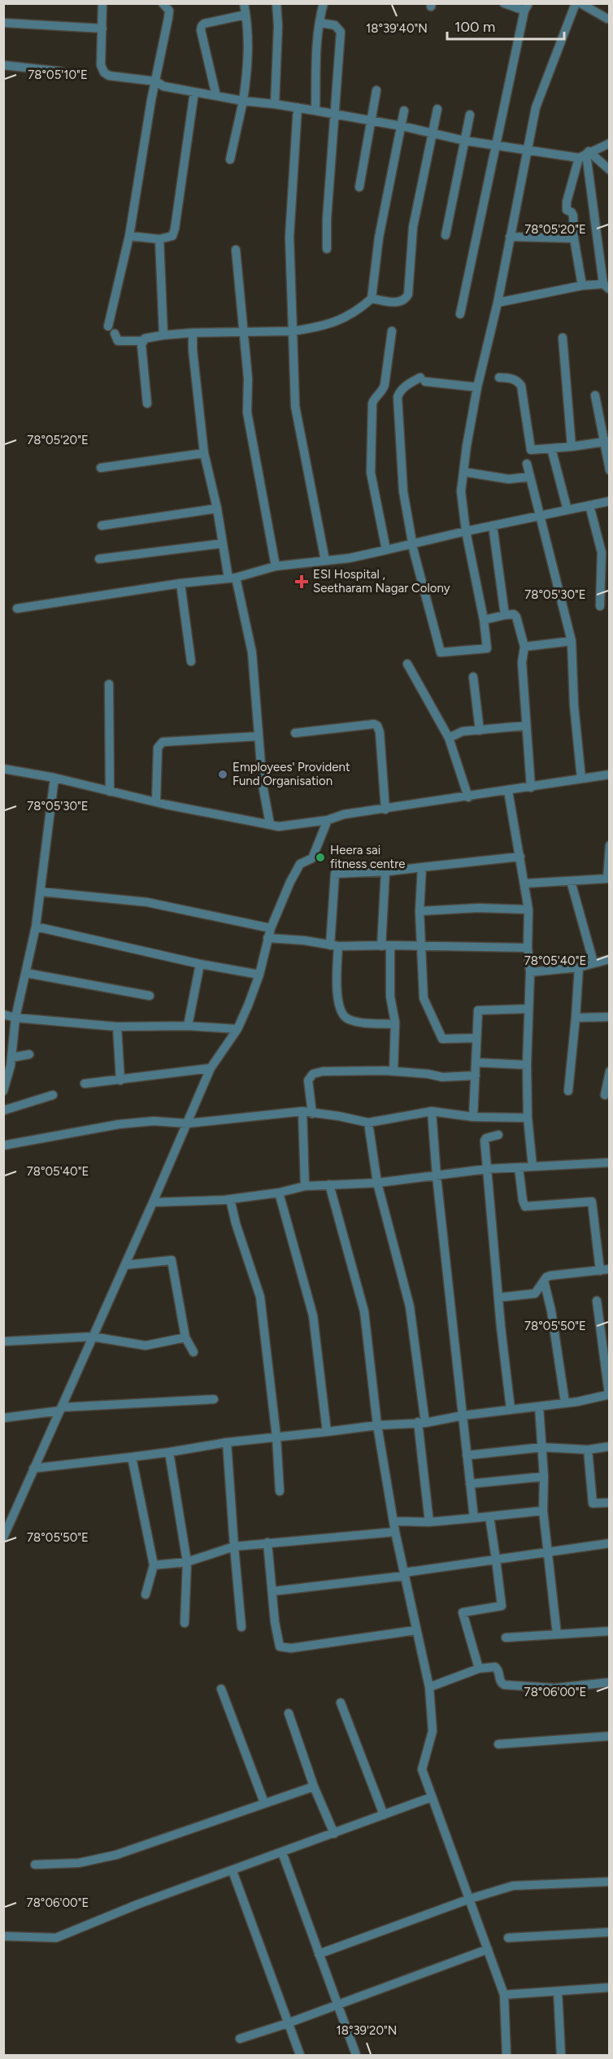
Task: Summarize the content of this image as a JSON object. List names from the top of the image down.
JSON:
{
  "places": {
    "health": ["ESI Hospital , Seetharam Nagar Colony"],
    "other": ["Employees' Provident Fund Organisation", "Heera sai fitness centre"]
  },
  "scale_bar": "100 m",
  "coordinates": [
    "18°39'40\"N",
    "78°05'10\"E",
    "78°05'20\"E",
    "78°05'30\"E",
    "78°05'40\"E",
    "78°05'50\"E",
    "78°06'00\"E",
    "18°39'20\"N"
  ]
}
